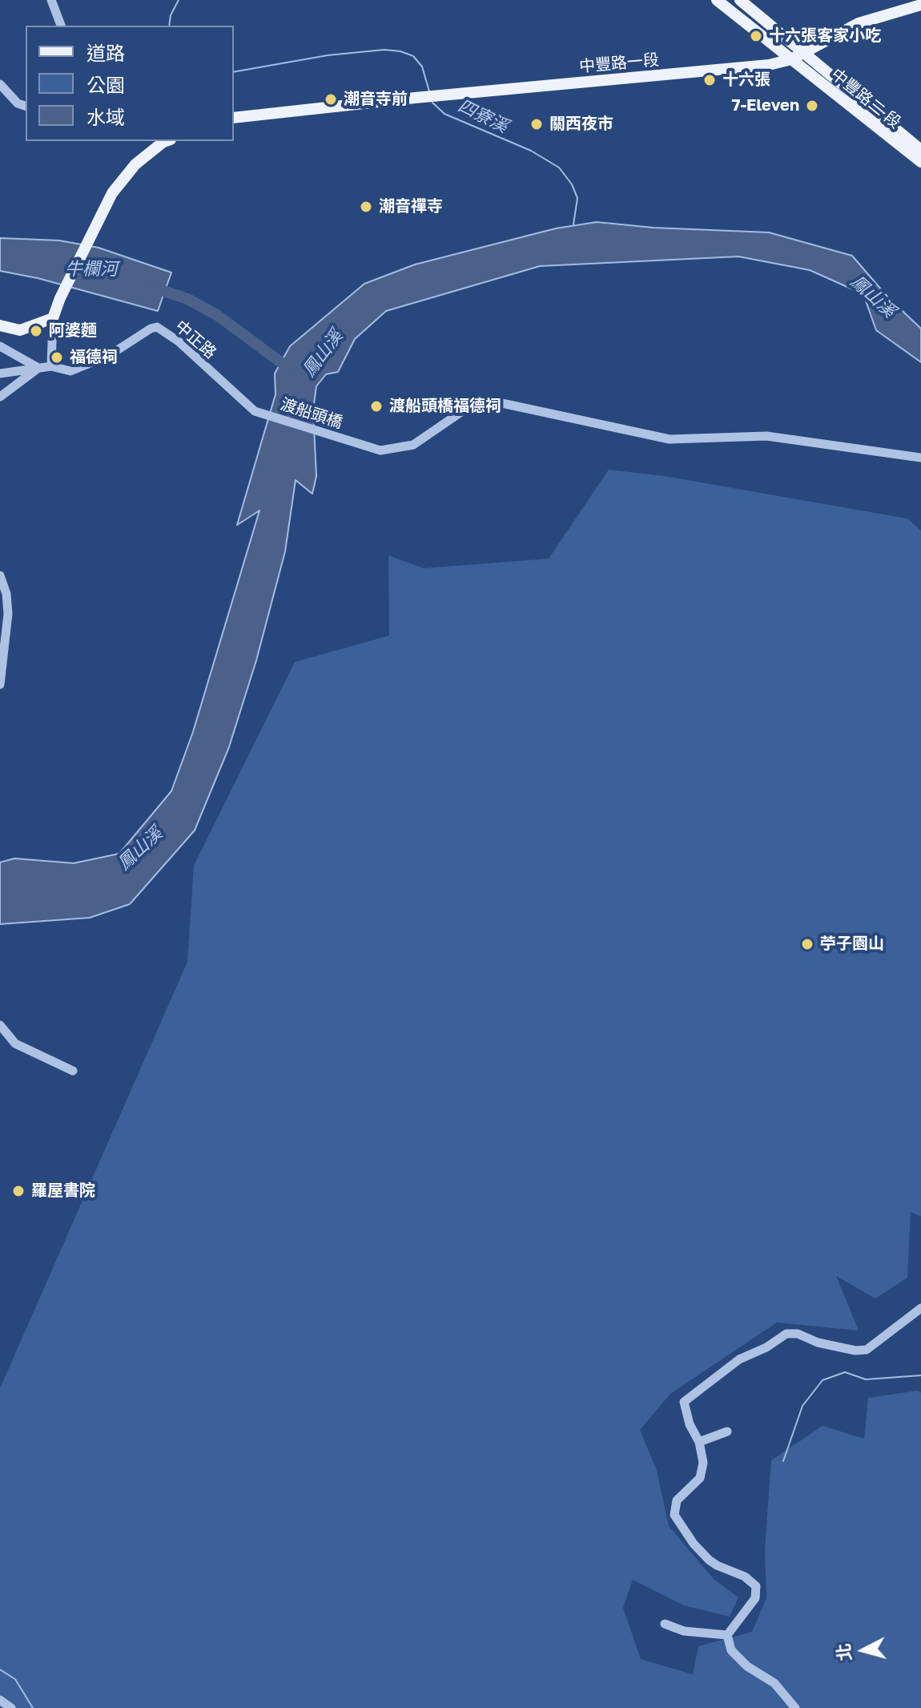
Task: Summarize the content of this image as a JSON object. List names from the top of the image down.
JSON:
{
  "streets": {
    "main road": ["中豐路一段", "中豐路二 段"],
    "street": ["中正路", "渡船頭橋"]
  },
  "crossings": [
    ["中豐路一段", "中豐路二 段"],
    ["中正路", "渡船頭橋"]
  ],
  "water": ["四寮溪", "牛欄河", "鳳山溪"],
  "places": [
    "十六張客家小吃",
    "十六張",
    "潮音寺前",
    "7-Eleven",
    "關西夜市",
    "潮音禪寺",
    "阿婆麵",
    "福德祠",
    "渡船頭橋福德祠",
    "苧子園山",
    "羅屋書院"
  ],
  "legend": ["道路", "公園", "水域"],
  "north": "left"
}
